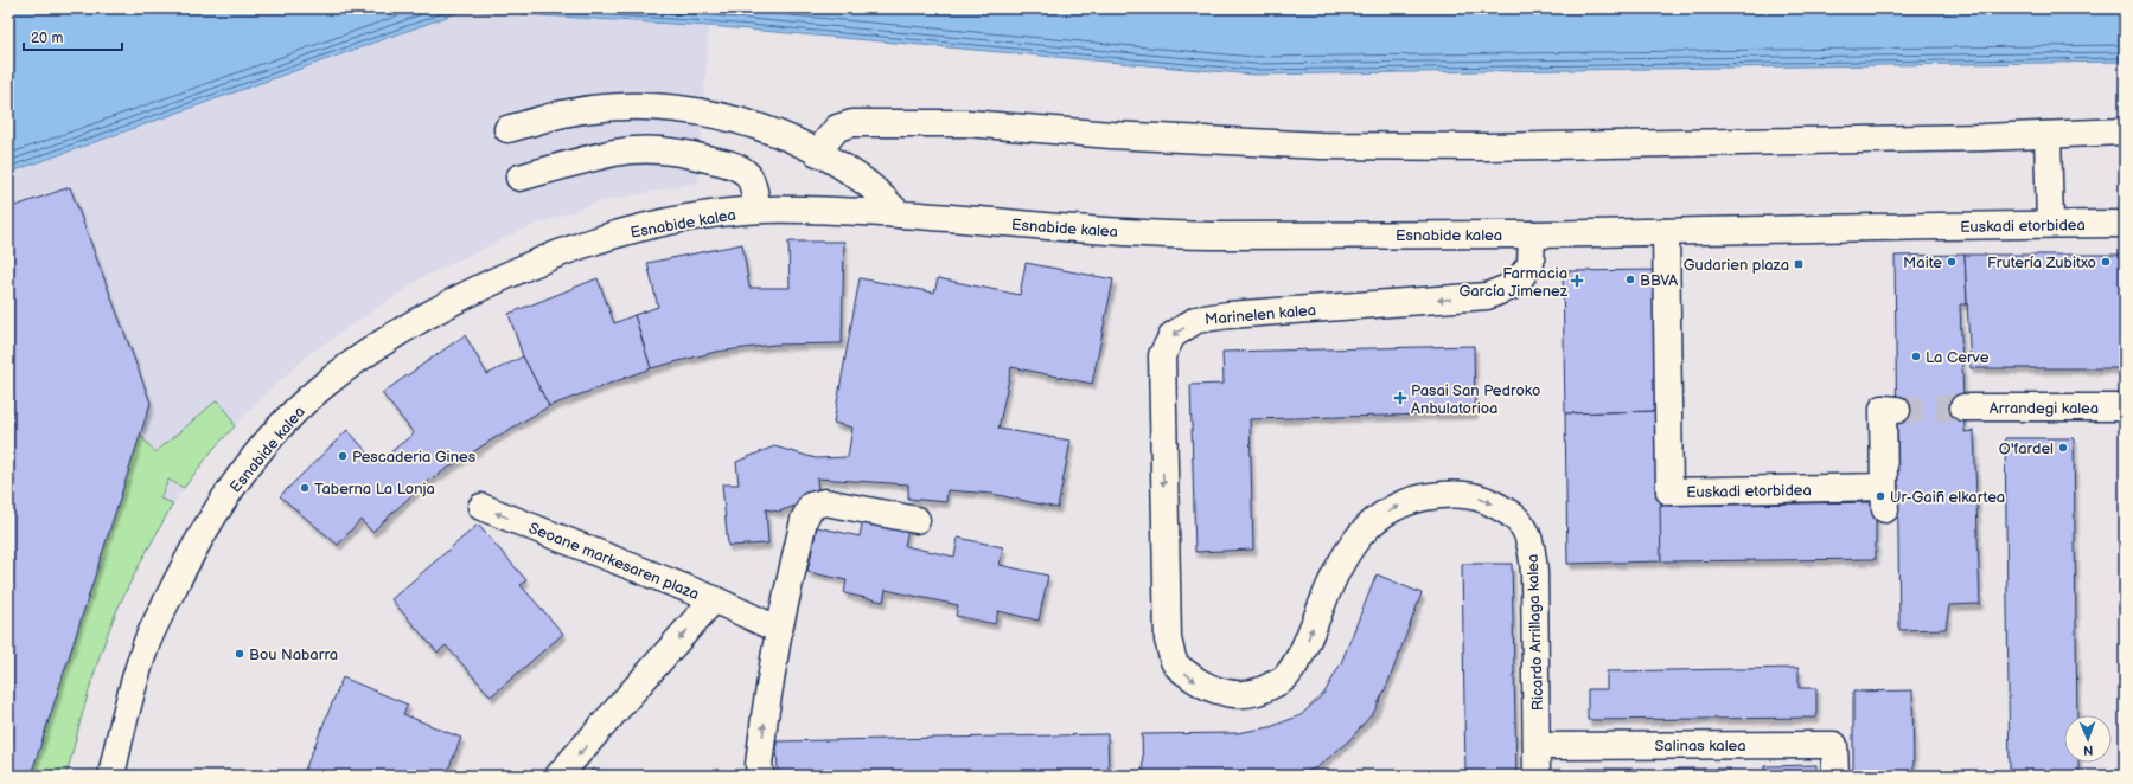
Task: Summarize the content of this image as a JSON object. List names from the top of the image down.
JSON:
{
  "streets": {
    "street": [
      "Esnabide kalea",
      "Euskadi etorbidea",
      "Marinelen kalea",
      "Arrandegi kalea",
      "Seoane markesaren plaza",
      "Ricardo Arrillaga kalea",
      "Salinas kalea"
    ]
  },
  "crossings": [
    ["Esnabide kalea", "Euskadi etorbidea"],
    ["Esnabide kalea", "Marinelen kalea"],
    ["Euskadi etorbidea", "Marinelen kalea"],
    ["Marinelen kalea", "Ricardo Arrillaga kalea"],
    ["Ricardo Arrillaga kalea", "Salinas kalea"]
  ],
  "one_way": ["Seoane markesaren plaza", "Ricardo Arrillaga kalea"],
  "places": {
    "other": [
      "Maite",
      "Frutería Zubitxo",
      "BBVA",
      "La Cerve",
      "O'fardel",
      "Pescaderia Gines",
      "Taberna La Lonja",
      "Ur-Gaiñ elkartea",
      "Bou Nabarra"
    ],
    "transit": ["Gudarien plaza"],
    "health": ["Farmacia García Jimenez", "Pasai San Pedroko Anbulatorioa"]
  },
  "scale_bar": "20 m",
  "north": "bottom"
}
